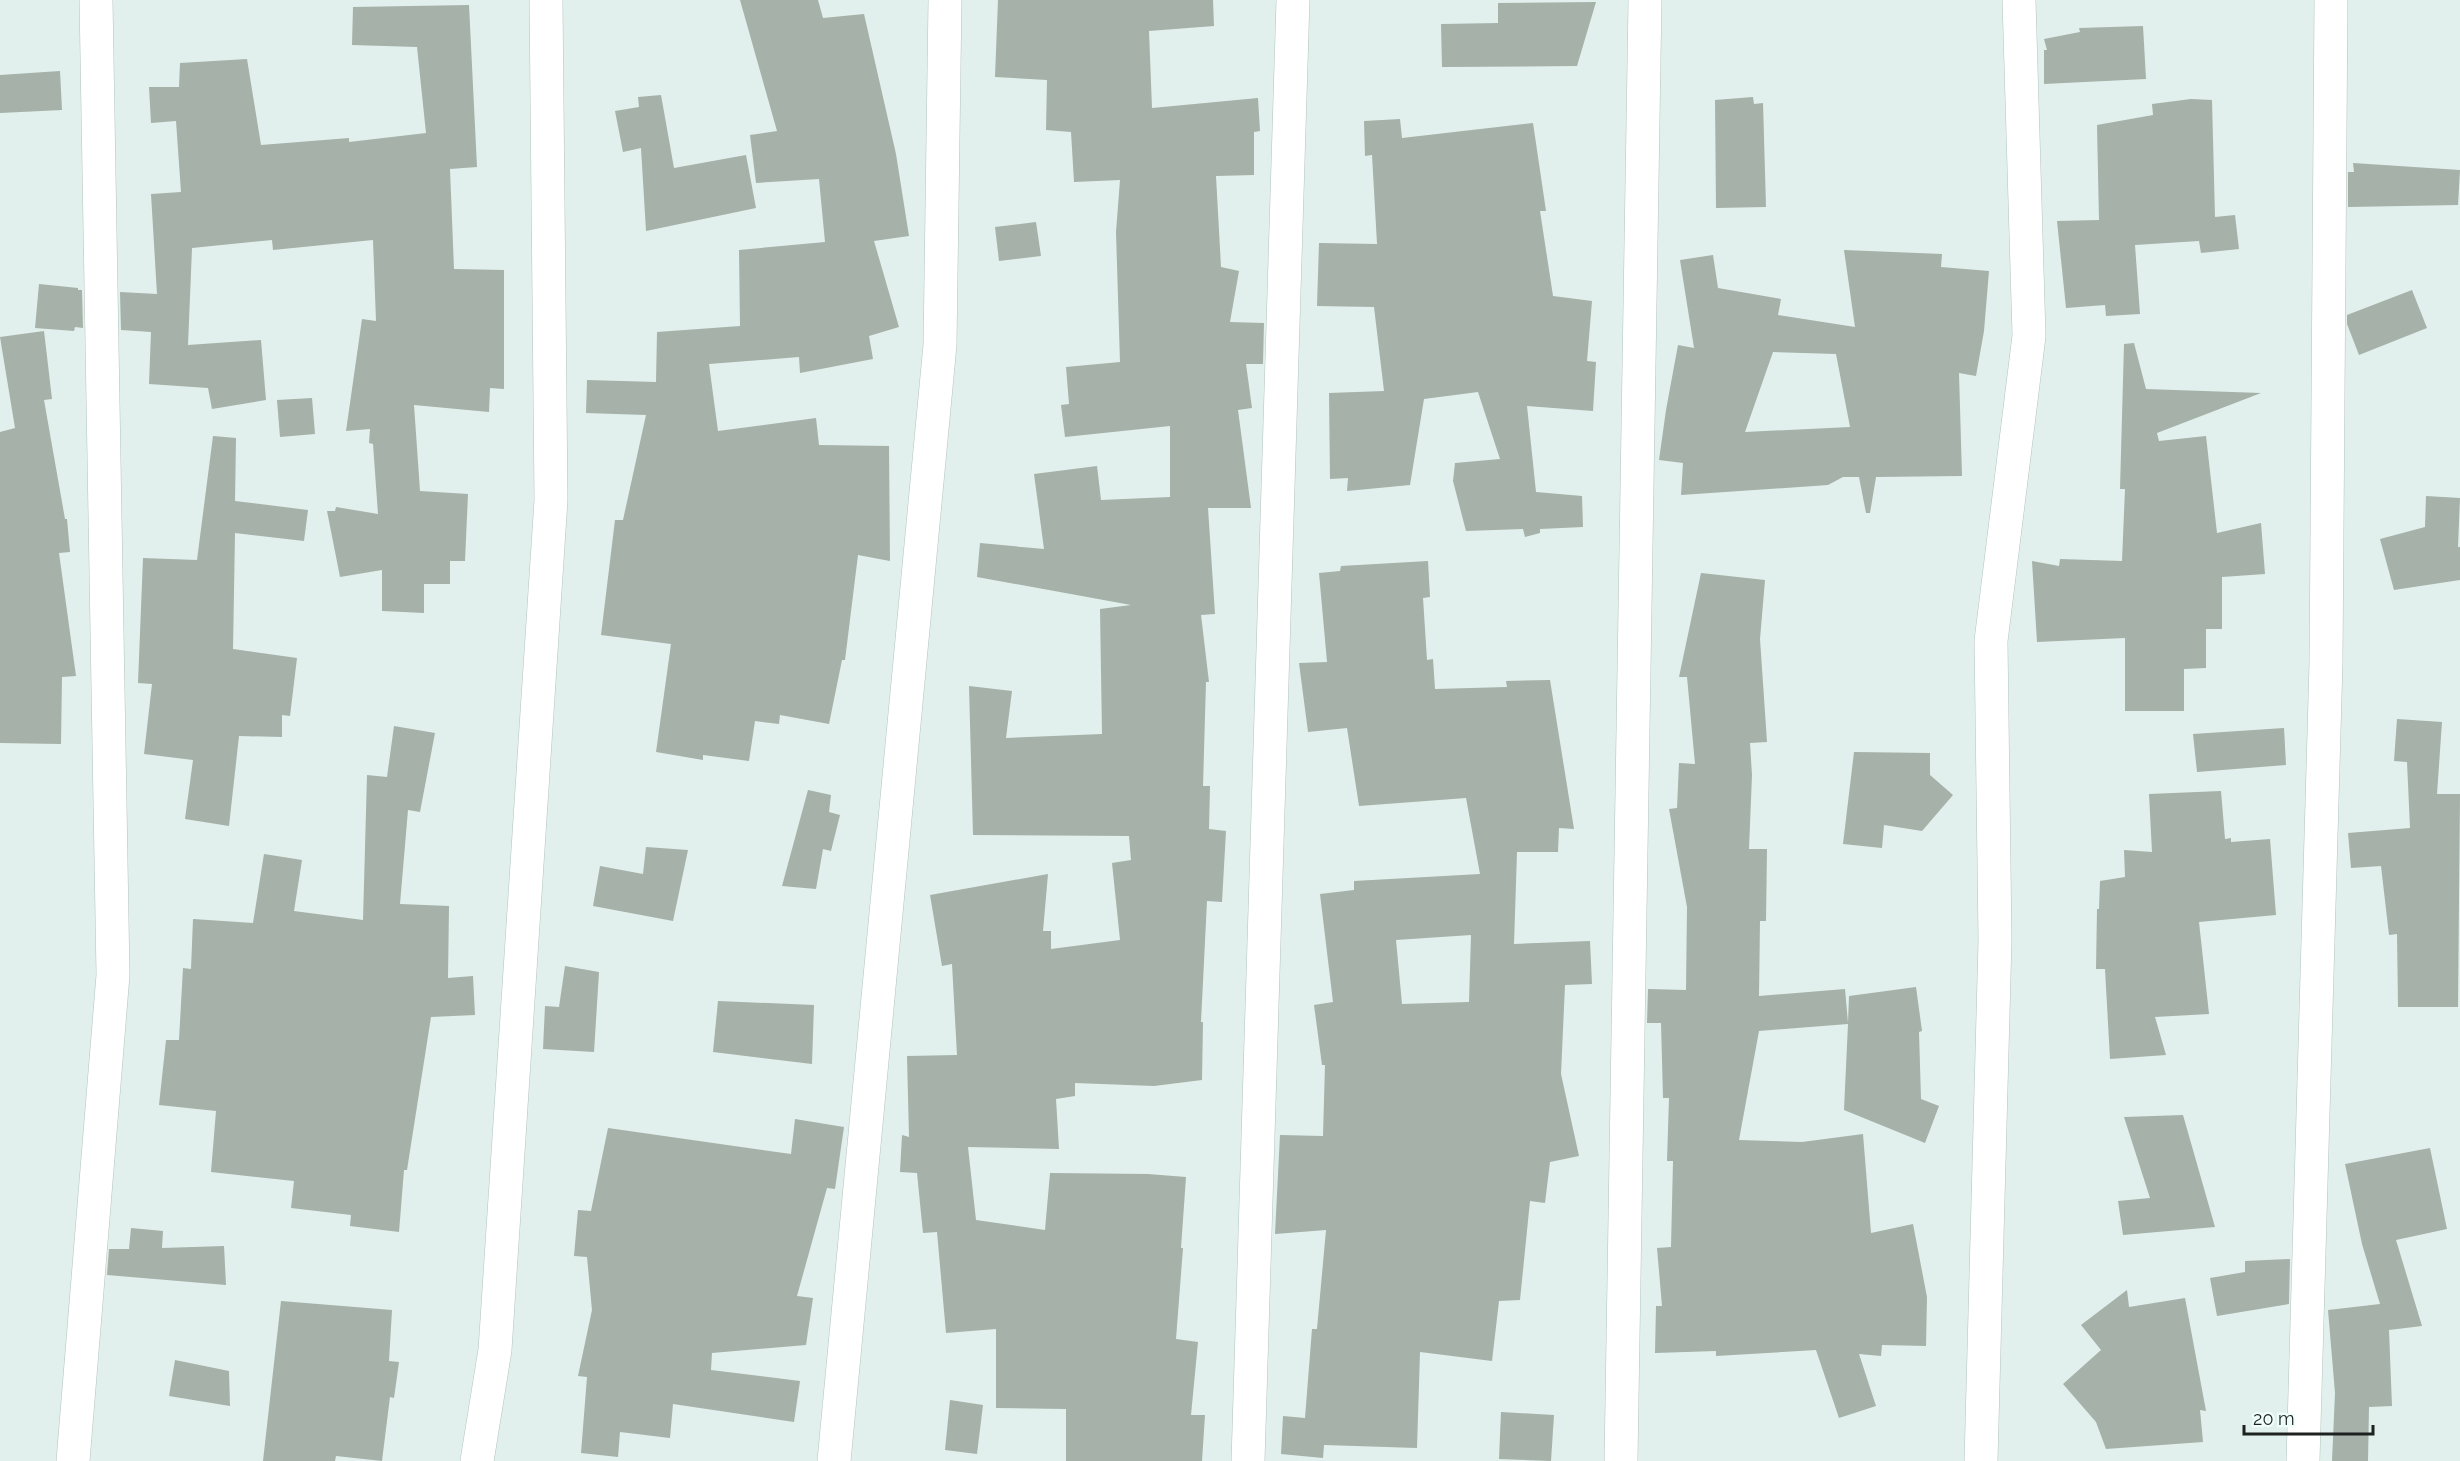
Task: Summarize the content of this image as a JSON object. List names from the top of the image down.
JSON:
{
  "scale_bar": "20 m"
}
